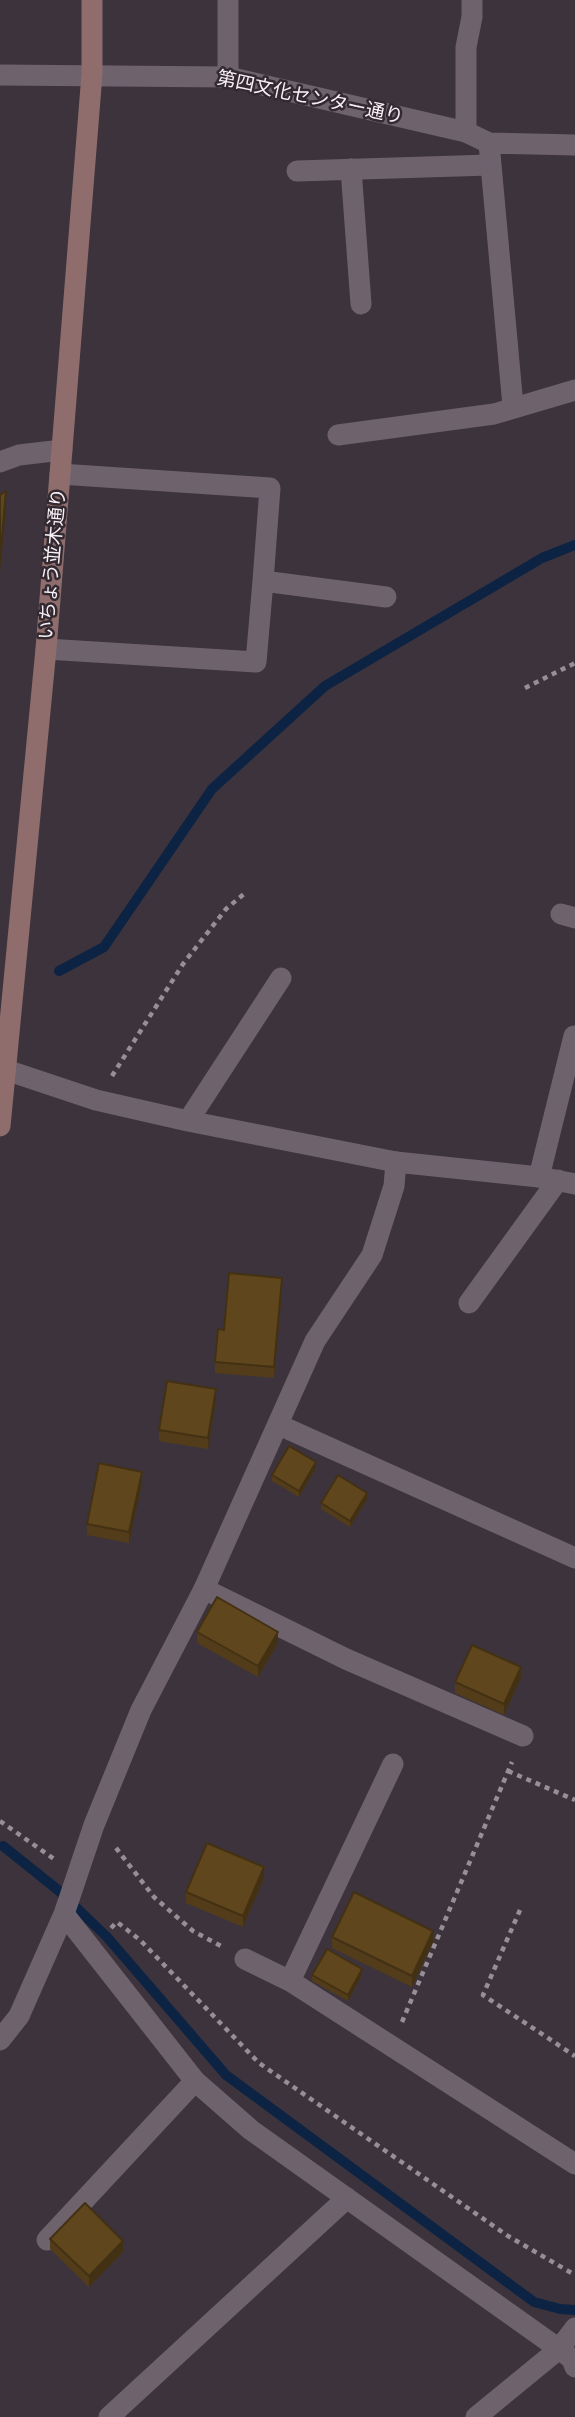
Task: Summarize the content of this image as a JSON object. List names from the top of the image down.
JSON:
{
  "streets": {
    "street": ["第四文化センター通り", "いちょう並木通り"]
  },
  "crossings": [
    ["第四文化センター通り", "いちょう並木通り"]
  ]
}
